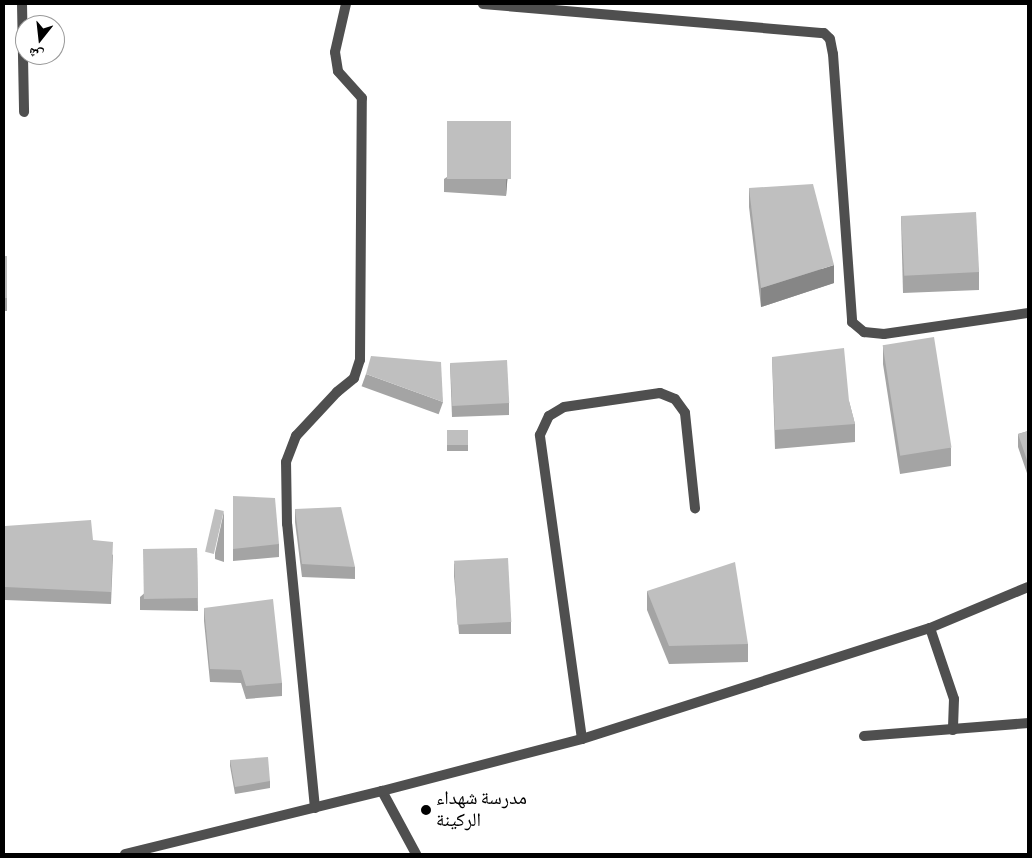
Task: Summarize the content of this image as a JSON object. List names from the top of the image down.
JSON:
{
  "places": ["مدرسة شهداء الركينة"],
  "north": "bottom"
}
